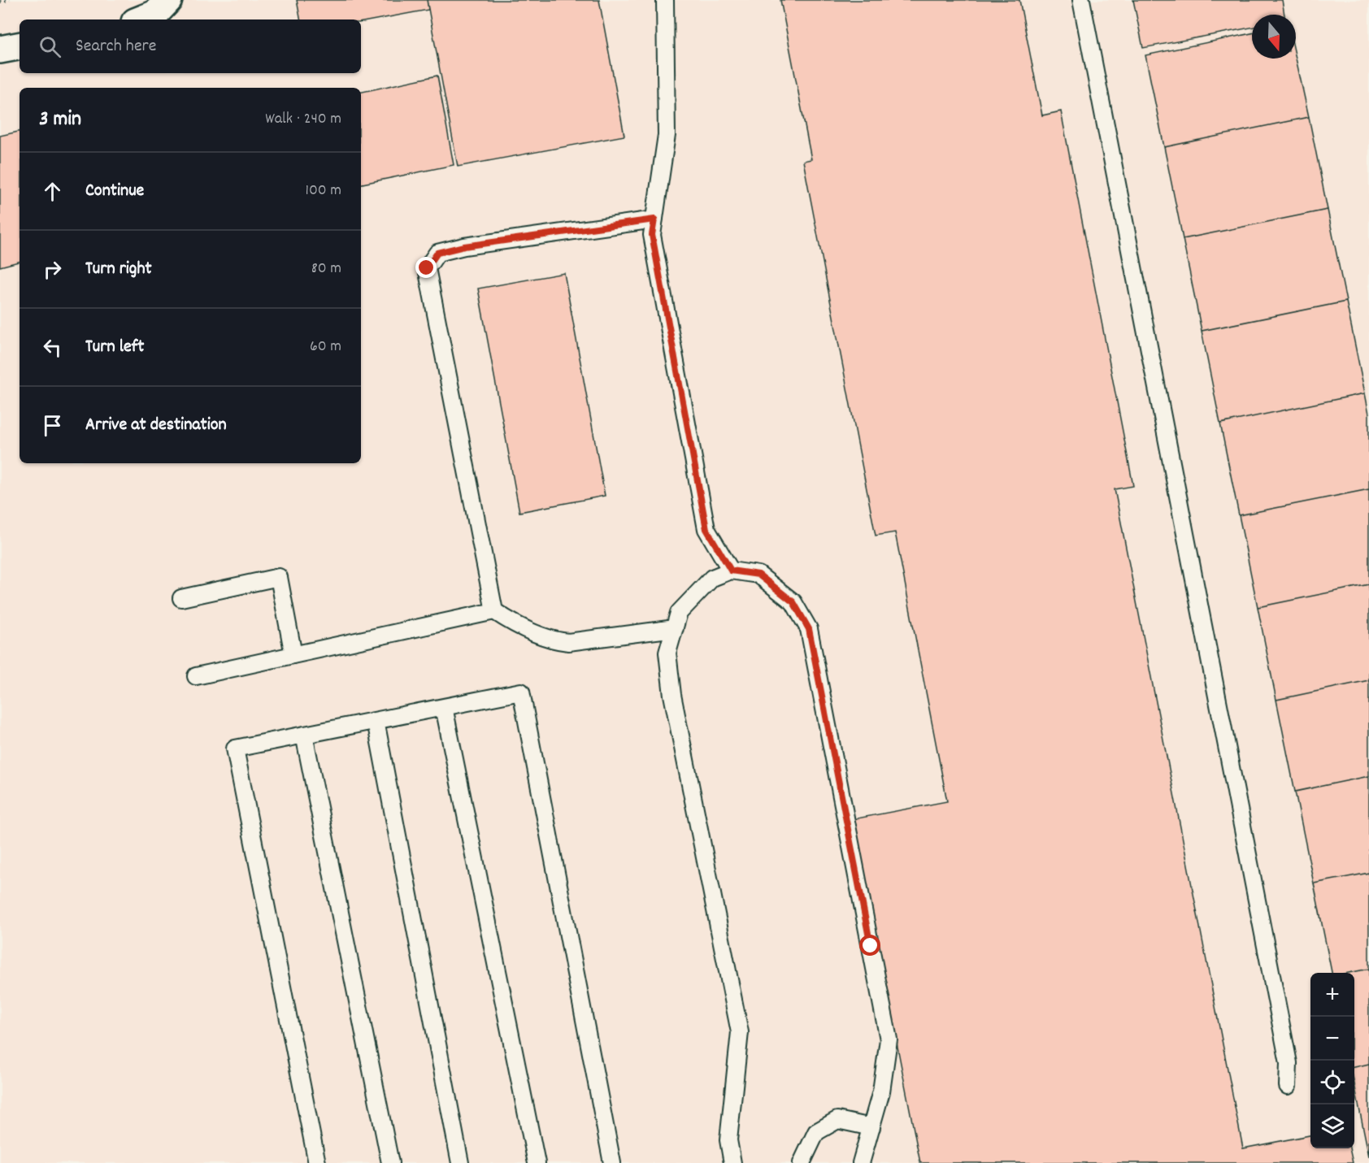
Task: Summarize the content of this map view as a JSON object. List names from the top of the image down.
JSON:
{
  "north": "bottom",
  "page": {
    "search": "Search here",
    "heading": ["3 min", "Walk · 240 m"],
    "list": [
      ["Continue", "100 m"],
      ["Turn right", "80 m"],
      ["Turn left", "60 m"],
      "Arrive at destination"
    ],
    "map_buttons": ["+", "−"]
  }
}
